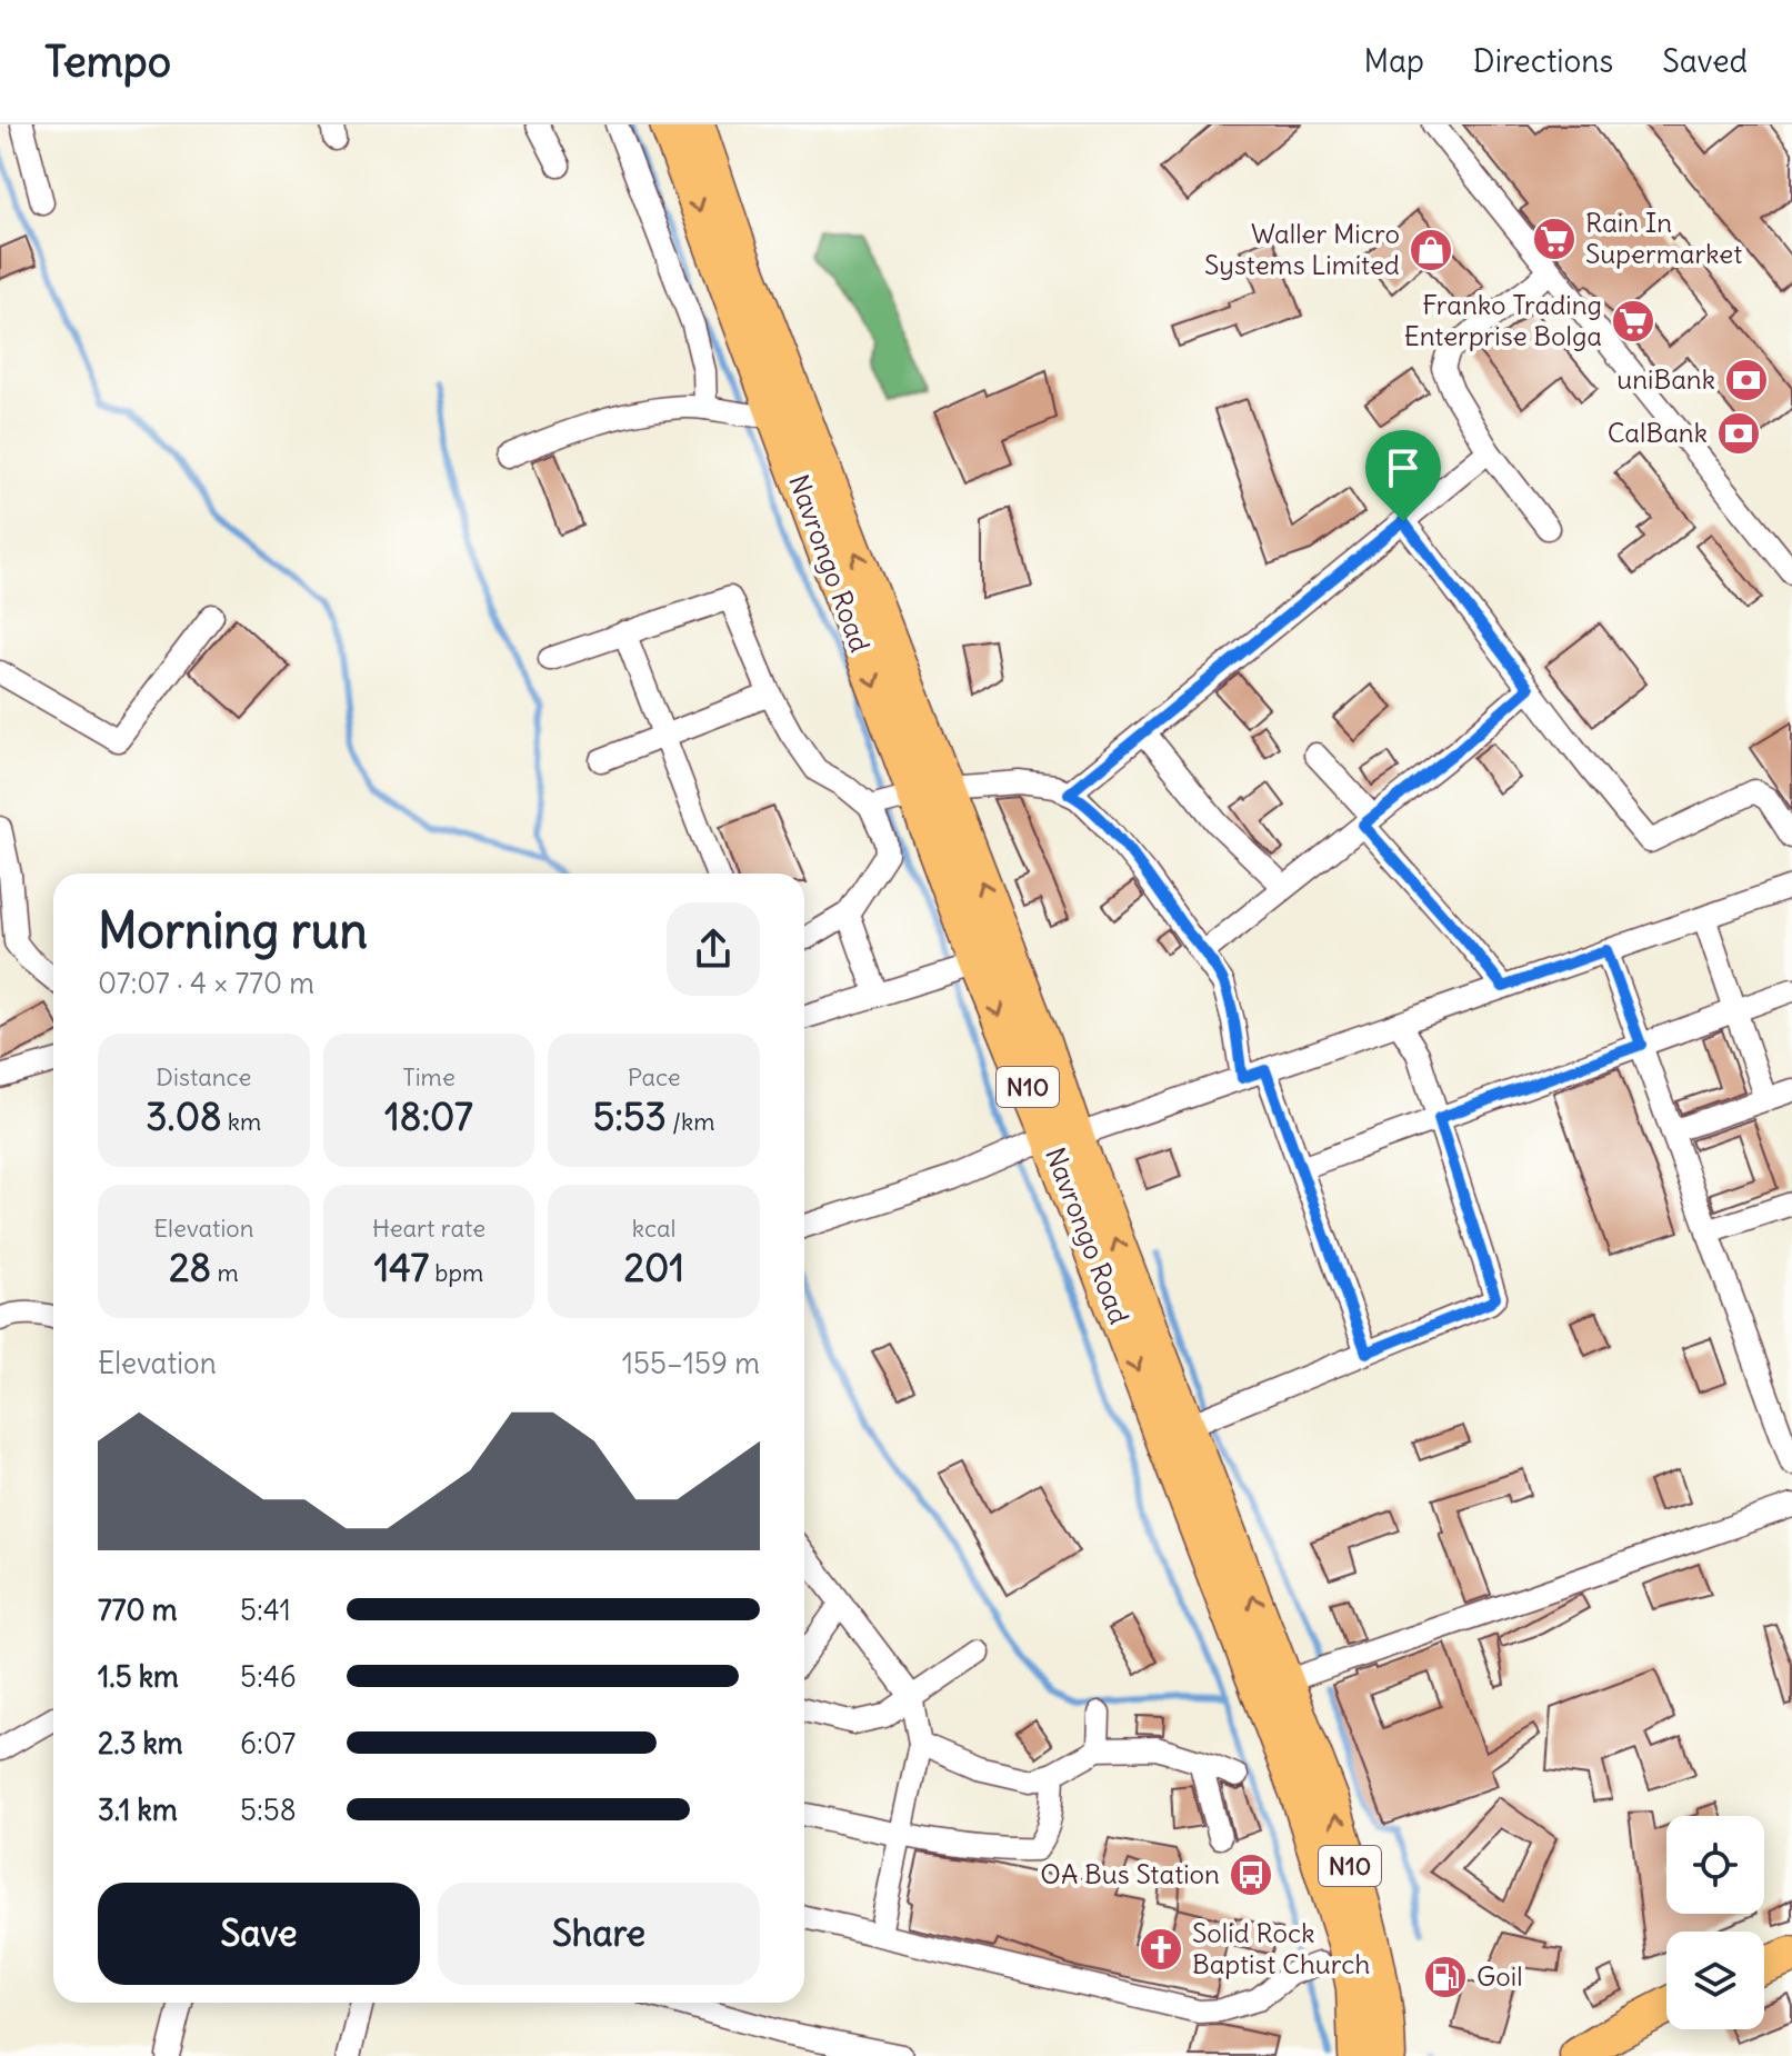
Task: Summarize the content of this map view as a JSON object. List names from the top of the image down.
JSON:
{
  "streets": {
    "highway": ["Navrongo Road", "N10"]
  },
  "places": {
    "supermarket": ["Rain In Supermarket", "Franko Trading Enterprise Bolga"],
    "shop": ["Waller Micro Systems Limited"],
    "bank": ["uniBank", "CalBank"],
    "bus stop": ["OA Bus Station"],
    "church": ["Solid Rock Baptist Church"],
    "fuel station": ["Goil"]
  },
  "page": {
    "header": "Tempo",
    "nav": ["Map", "Directions", "Saved"],
    "heading": ["Morning run", "07:07 · 4 × 770 m"],
    "stats": [
      ["Distance", "3.08 km"],
      ["Time", "18:07"],
      ["Pace", "5:53 /km"],
      ["Elevation", "28 m"],
      ["Heart rate", "147 bpm"],
      ["kcal", "201"]
    ],
    "chart": ["Elevation", "155–159 m"],
    "list": [
      {
        "name": "770 m",
        "note": "5:41"
      },
      {
        "name": "1.5 km",
        "note": "5:46"
      },
      {
        "name": "2.3 km",
        "note": "6:07"
      },
      {
        "name": "3.1 km",
        "note": "5:58"
      }
    ],
    "buttons": ["Save", "Share"]
  }
}
